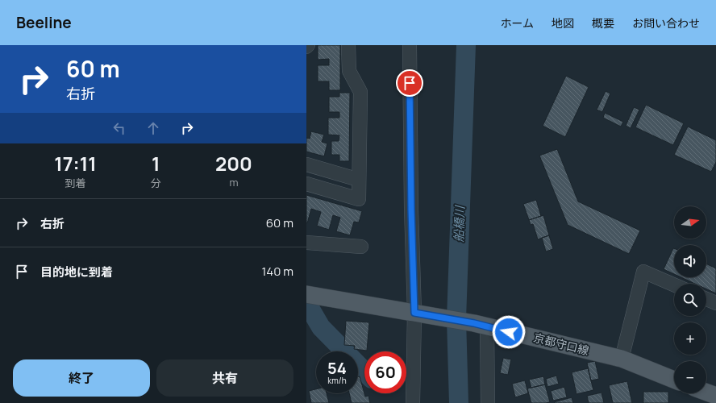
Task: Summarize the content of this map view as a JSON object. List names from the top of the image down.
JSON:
{
  "streets": {
    "main road": ["京都守口線"]
  },
  "water": ["船橋川"],
  "north": "right",
  "page": {
    "header": "Beeline",
    "nav": [
      "ホーム",
      "地図",
      "概要",
      "お問い合わせ"
    ],
    "turn": ["60 m", "右折"],
    "eta": [
      "17:11",
      "到着",
      "1",
      "分",
      "200",
      "m"
    ],
    "list": [
      {
        "name": "右折",
        "value": "60 m"
      },
      {
        "name": "目的地に到着",
        "value": "140 m"
      }
    ],
    "map_buttons": ["+", "−"],
    "speed": "54 km/h",
    "limit": "60",
    "buttons": ["終了", "共有"]
  }
}
